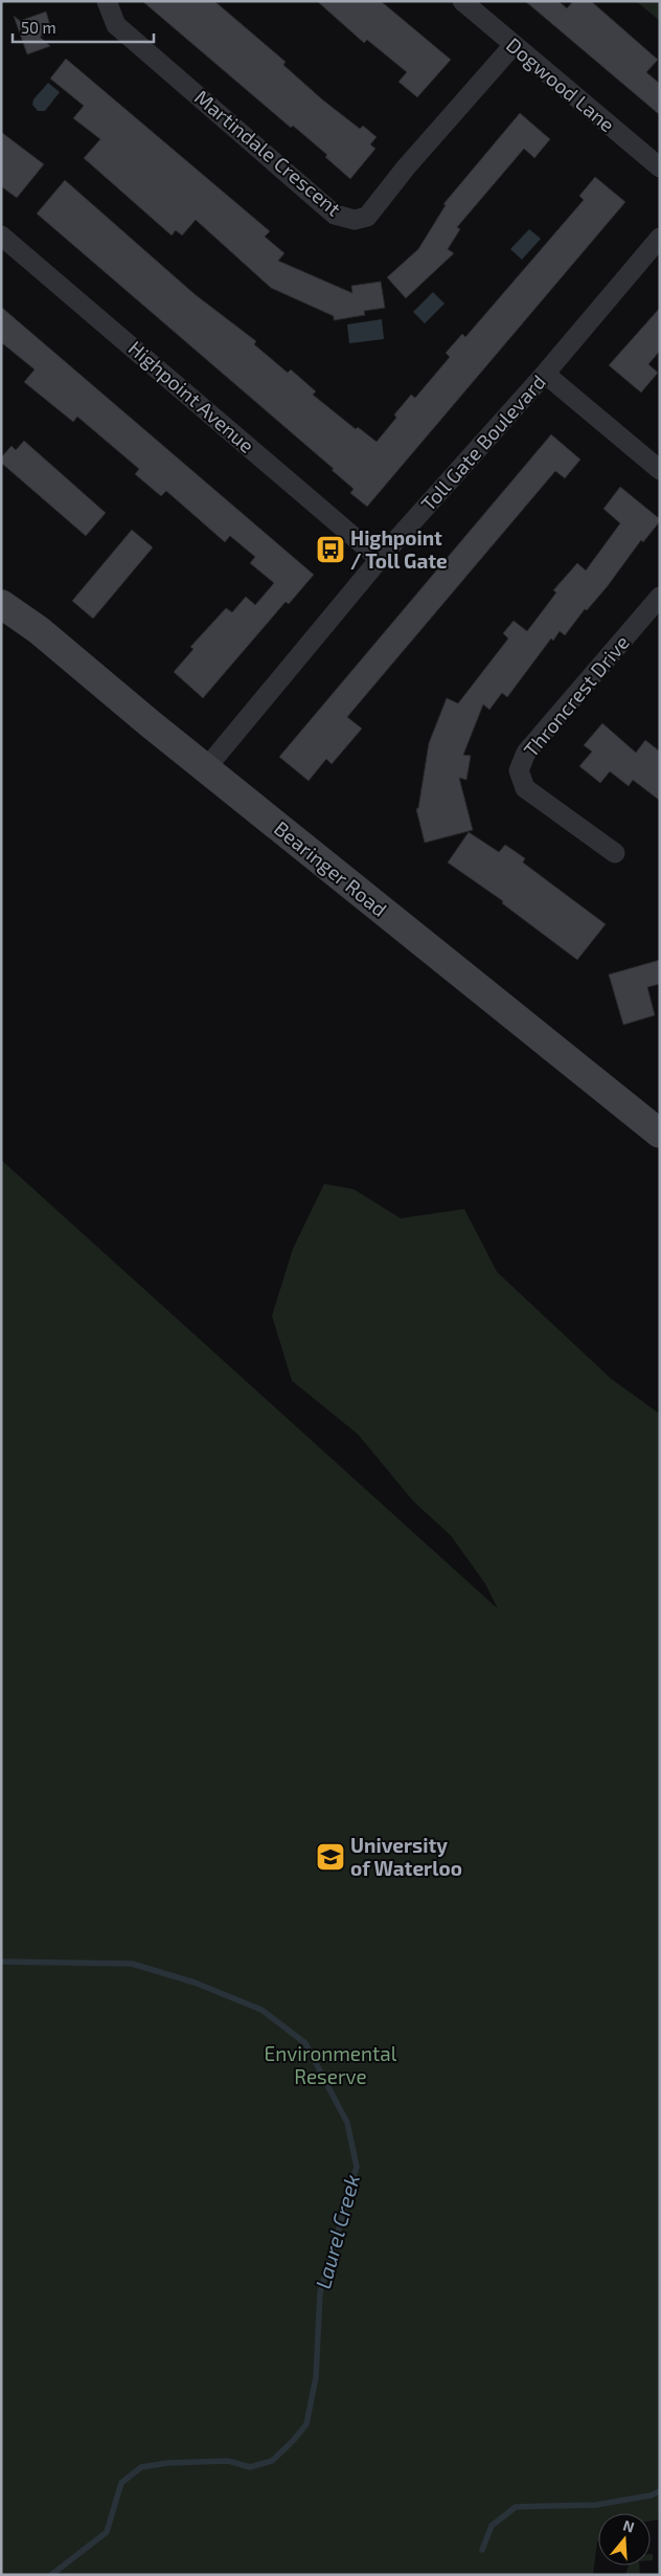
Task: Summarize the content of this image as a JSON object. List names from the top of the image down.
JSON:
{
  "streets": {
    "street": [
      "Dogwood Lane",
      "Martindale Crescent",
      "Highpoint Avenue",
      "Toll Gate Boulevard",
      "Throncrest Drive",
      "Bearinger Road"
    ]
  },
  "crossings": [
    ["Dogwood Lane", "Martindale Crescent"],
    ["Highpoint Avenue", "Toll Gate Boulevard"],
    ["Toll Gate Boulevard", "Bearinger Road"]
  ],
  "water": ["Laurel Creek"],
  "parks": ["Environmental Reserve"],
  "places": {
    "bus stop": ["Highpoint / Toll Gate"],
    "school or university": ["University of Waterloo"]
  },
  "scale_bar": "50 m",
  "north": "top"
}
